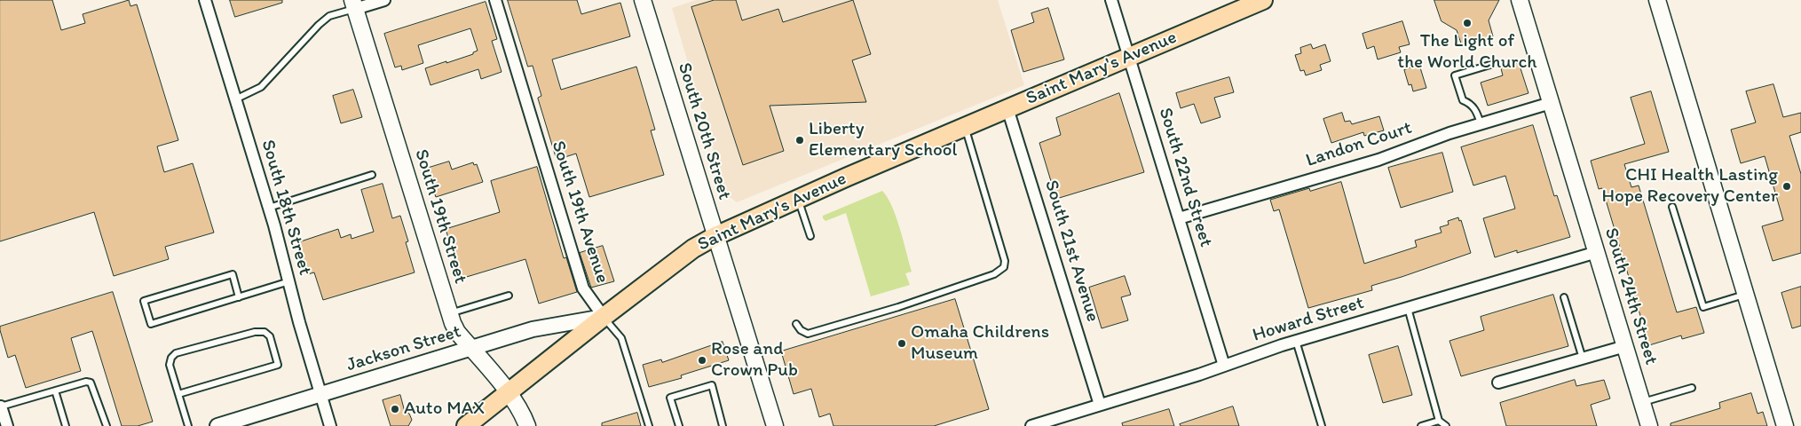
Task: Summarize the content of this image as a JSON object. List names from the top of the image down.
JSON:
{
  "streets": {
    "main road": [
      "Saint Mary's Avenue",
      "South 20th Street",
      "South 19th Street",
      "South 24th Street"
    ],
    "street": [
      "Landon Court",
      "South 22nd Street",
      "South 18th Street",
      "South 19th Avenue",
      "South 21st Avenue",
      "Howard Street",
      "Jackson Street"
    ]
  },
  "crossings": [
    ["Saint Mary's Avenue", "South 20th Street"],
    ["Saint Mary's Avenue", "South 22nd Street"],
    ["Saint Mary's Avenue", "South 19th Avenue"],
    ["Saint Mary's Avenue", "South 19th Street"],
    ["Saint Mary's Avenue", "South 21st Avenue"],
    ["Saint Mary's Avenue", "Jackson Street"],
    ["Landon Court", "South 22nd Street"],
    ["Landon Court", "South 24th Street"],
    ["South 22nd Street", "Howard Street"],
    ["South 18th Street", "Jackson Street"],
    ["South 19th Avenue", "Jackson Street"],
    ["South 19th Street", "Jackson Street"],
    ["South 21st Avenue", "Howard Street"],
    ["South 24th Street", "Howard Street"]
  ],
  "places": [
    "The Light of the World Church",
    "Liberty Elementary School",
    "CHI Health Lasting Hope Recovery Center",
    "Omaha Childrens Museum",
    "Rose and Crown Pub",
    "Auto MAX"
  ]
}
